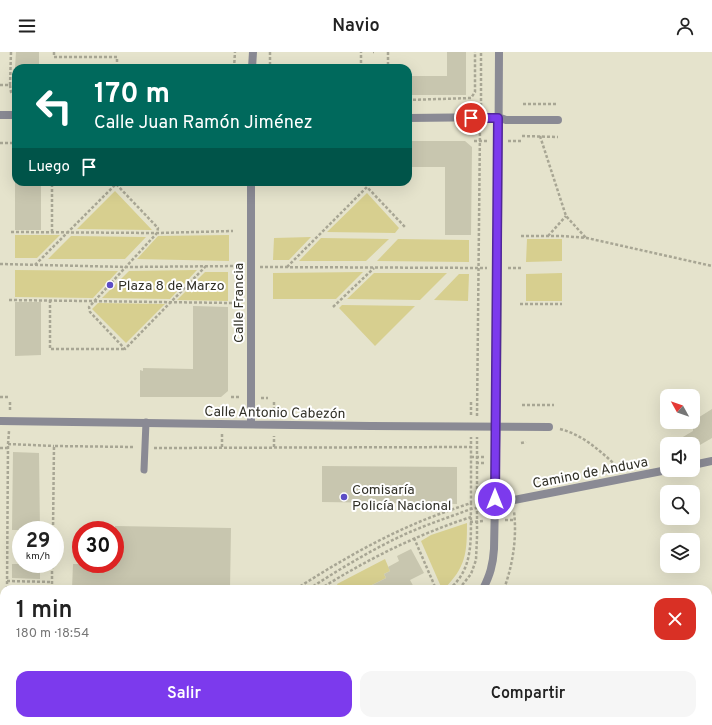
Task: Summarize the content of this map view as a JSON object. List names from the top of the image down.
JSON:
{
  "streets": {
    "street": ["Calle Francia", "Calle Antonio Cabezón", "Camino de Anduva"]
  },
  "crossings": [
    ["Calle Francia", "Calle Antonio Cabezón"]
  ],
  "places": ["Plaza 8 de Marzo", "Comisaría Policía Nacional"],
  "north": "top left",
  "page": {
    "header": "Navio",
    "turn": ["170 m", "Calle Juan Ramón Jiménez"],
    "then": "Luego",
    "speed": "29 km/h",
    "limit": "30",
    "heading": ["1 min", "180 m · 18:54"],
    "buttons": ["Salir", "Compartir"]
  }
}
